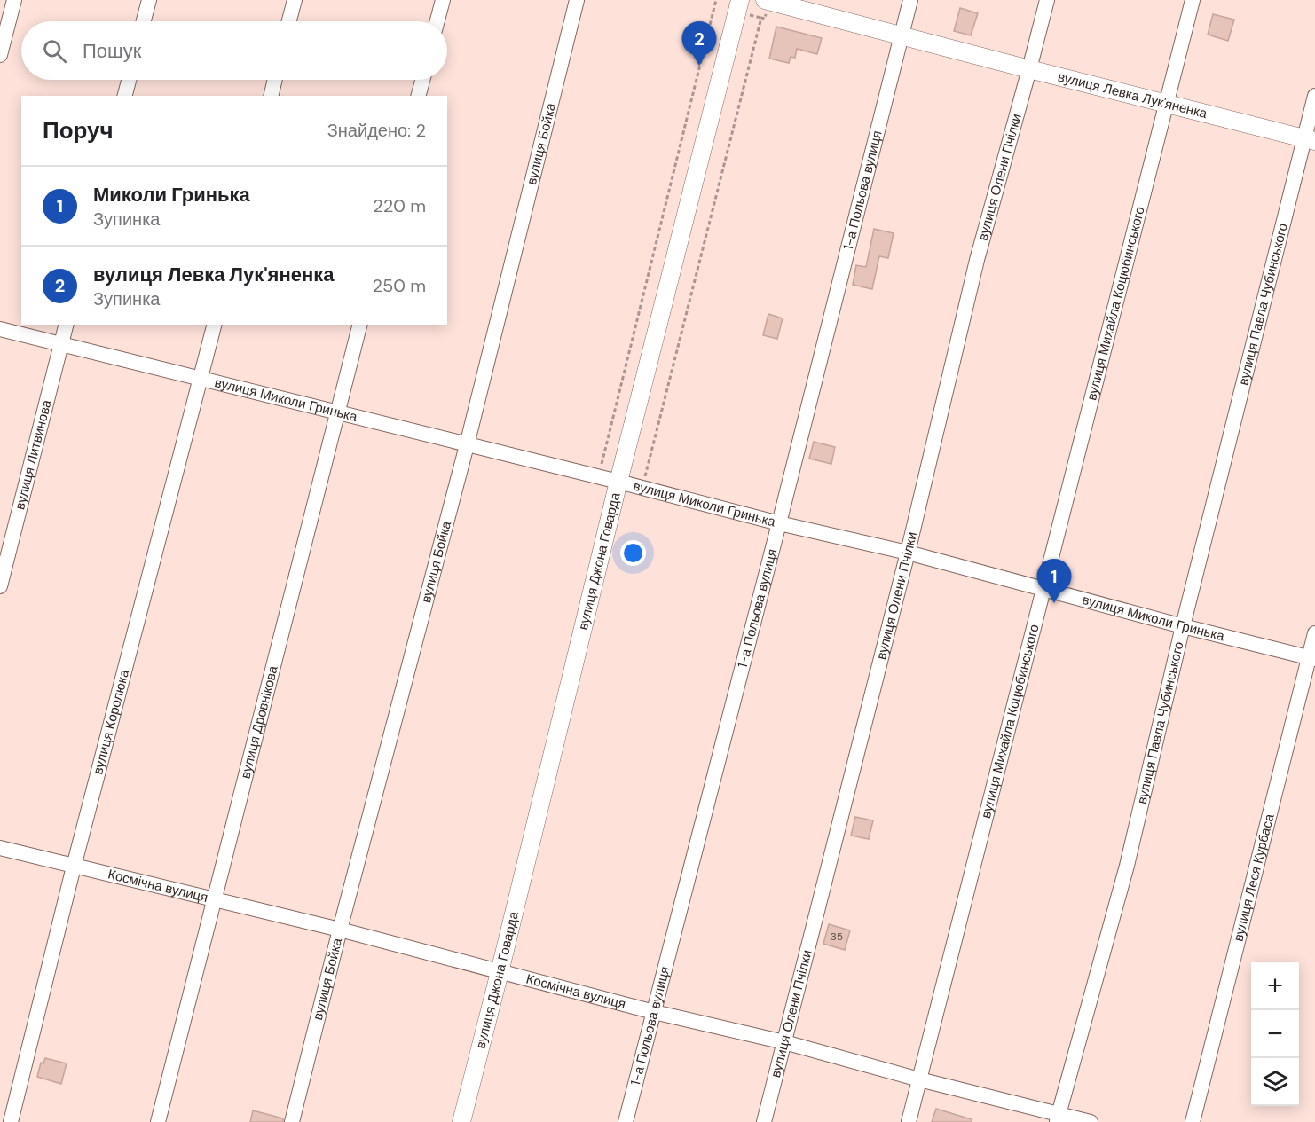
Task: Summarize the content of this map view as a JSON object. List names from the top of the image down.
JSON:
{
  "streets": {
    "street": [
      "вулиця Левка Лук'яненка",
      "вулиця Бойка",
      "вулиця Олени Пчілки",
      "1-а Польова вулиця",
      "вулиця Михайла Коцюбинського",
      "вулиця Павла Чубинського",
      "вулиця Миколи Гринька",
      "вулиця Литвинова",
      "вулиця Джона Говарда",
      "вулиця Королюка",
      "вулиця Дровнікова",
      "вулиця Леся Курбаса",
      "Космічна вулиця"
    ]
  },
  "crossings": [
    ["вулиця Левка Лук'яненка", "вулиця Олени Пчілки"],
    ["вулиця Левка Лук'яненка", "1-а Польова вулиця"],
    ["вулиця Левка Лук'яненка", "вулиця Михайла Коцюбинського"],
    ["вулиця Левка Лук'яненка", "вулиця Павла Чубинського"],
    ["вулиця Бойка", "вулиця Миколи Гринька"],
    ["вулиця Бойка", "Космічна вулиця"],
    ["вулиця Олени Пчілки", "вулиця Миколи Гринька"],
    ["вулиця Олени Пчілки", "Космічна вулиця"],
    ["1-а Польова вулиця", "вулиця Миколи Гринька"],
    ["1-а Польова вулиця", "Космічна вулиця"],
    ["вулиця Михайла Коцюбинського", "вулиця Миколи Гринька"],
    ["вулиця Михайла Коцюбинського", "Космічна вулиця"],
    ["вулиця Павла Чубинського", "вулиця Миколи Гринька"],
    ["вулиця Павла Чубинського", "Космічна вулиця"],
    ["вулиця Миколи Гринька", "вулиця Литвинова"],
    ["вулиця Миколи Гринька", "вулиця Джона Говарда"],
    ["вулиця Миколи Гринька", "вулиця Королюка"],
    ["вулиця Миколи Гринька", "вулиця Дровнікова"],
    ["вулиця Миколи Гринька", "вулиця Леся Курбаса"],
    ["вулиця Джона Говарда", "Космічна вулиця"],
    ["вулиця Королюка", "Космічна вулиця"],
    ["вулиця Дровнікова", "Космічна вулиця"]
  ],
  "house_numbers": ["35"],
  "page": {
    "pins": ["2", "1"],
    "search": "Пошук",
    "heading": ["Поруч", "Знайдено: 2"],
    "list": [
      {
        "mark": "1",
        "name": "Миколи Гринька",
        "note": "Зупинка",
        "value": "220 m"
      },
      {
        "mark": "2",
        "name": "вулиця Левка Лук'яненка",
        "note": "Зупинка",
        "value": "250 m"
      }
    ],
    "map_buttons": ["+", "−"]
  }
}
